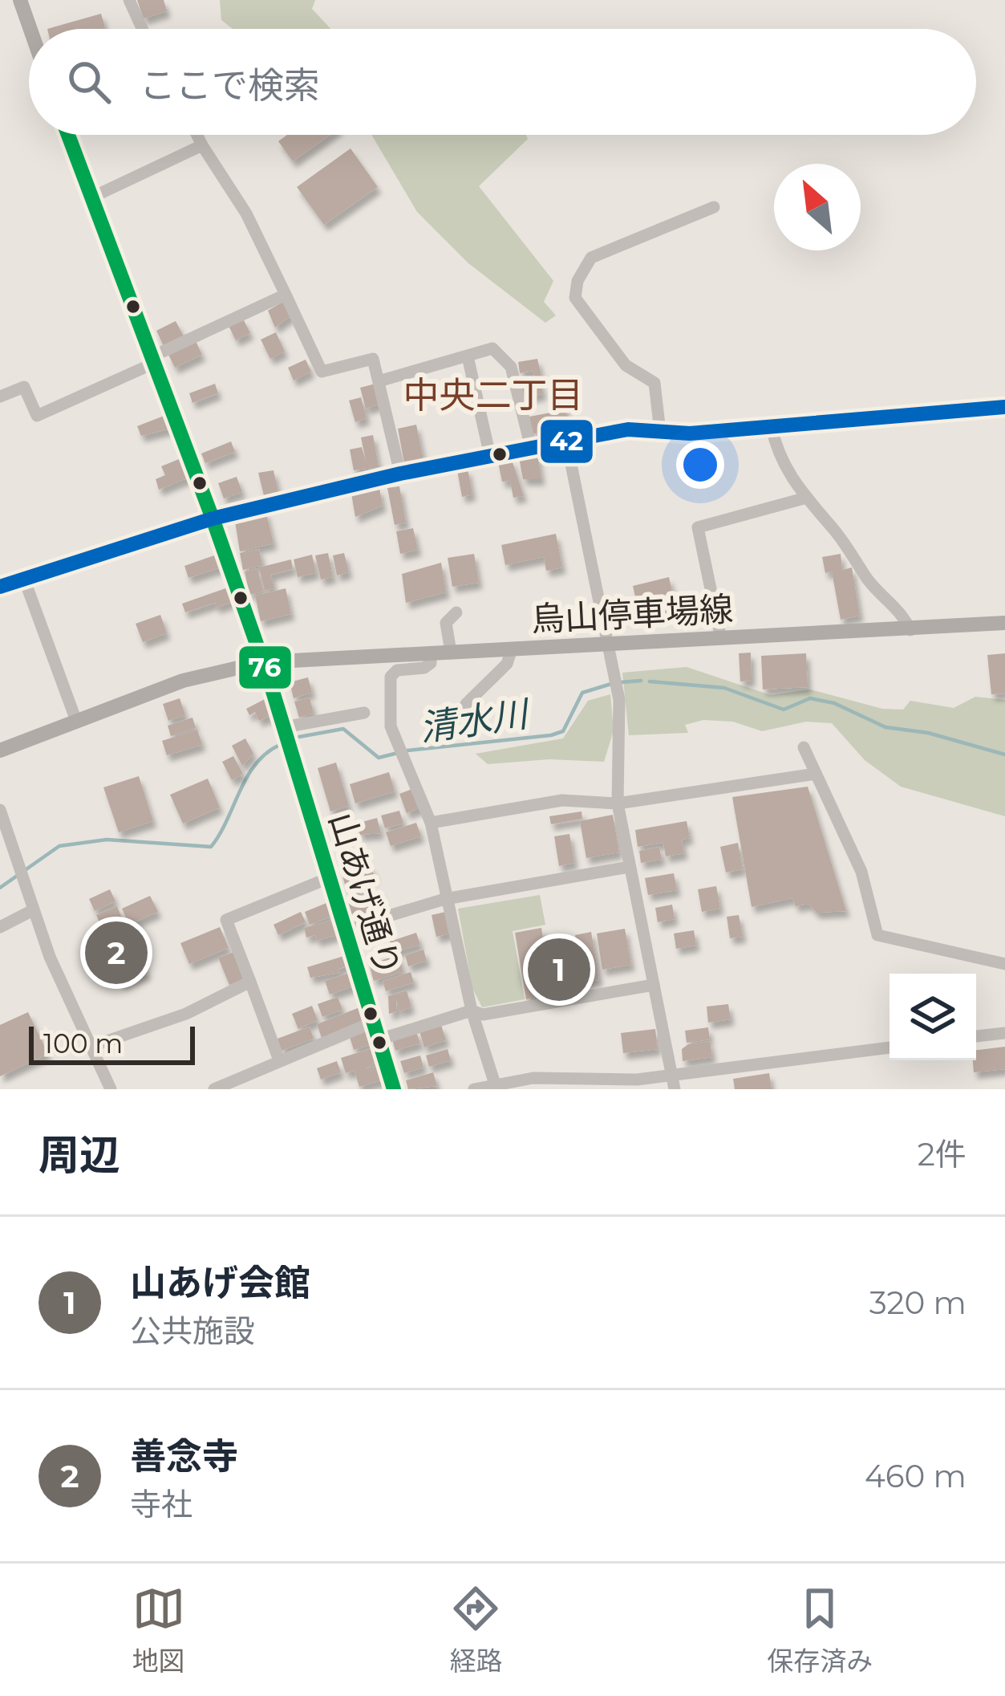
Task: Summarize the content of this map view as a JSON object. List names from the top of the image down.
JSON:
{
  "streets": {
    "main road": ["烏山停車場線", "山あげ通り"]
  },
  "crossings": [
    ["烏山停車場線", "山あげ通り"]
  ],
  "districts": ["中央二丁目"],
  "water": ["清水川"],
  "lines": ["transit line 76", "transit line 42"],
  "scale_bar": "100 m",
  "north": "top left",
  "page": {
    "search": "ここで検索",
    "pins": ["2", "1"],
    "scale": "100 m",
    "heading": ["周辺", "2件"],
    "list": [
      {
        "mark": "1",
        "name": "山あげ会館",
        "note": "公共施設",
        "value": "320 m"
      },
      {
        "mark": "2",
        "name": "善念寺",
        "note": "寺社",
        "value": "460 m"
      }
    ],
    "nav": ["地図", "経路", "保存済み"]
  }
}
